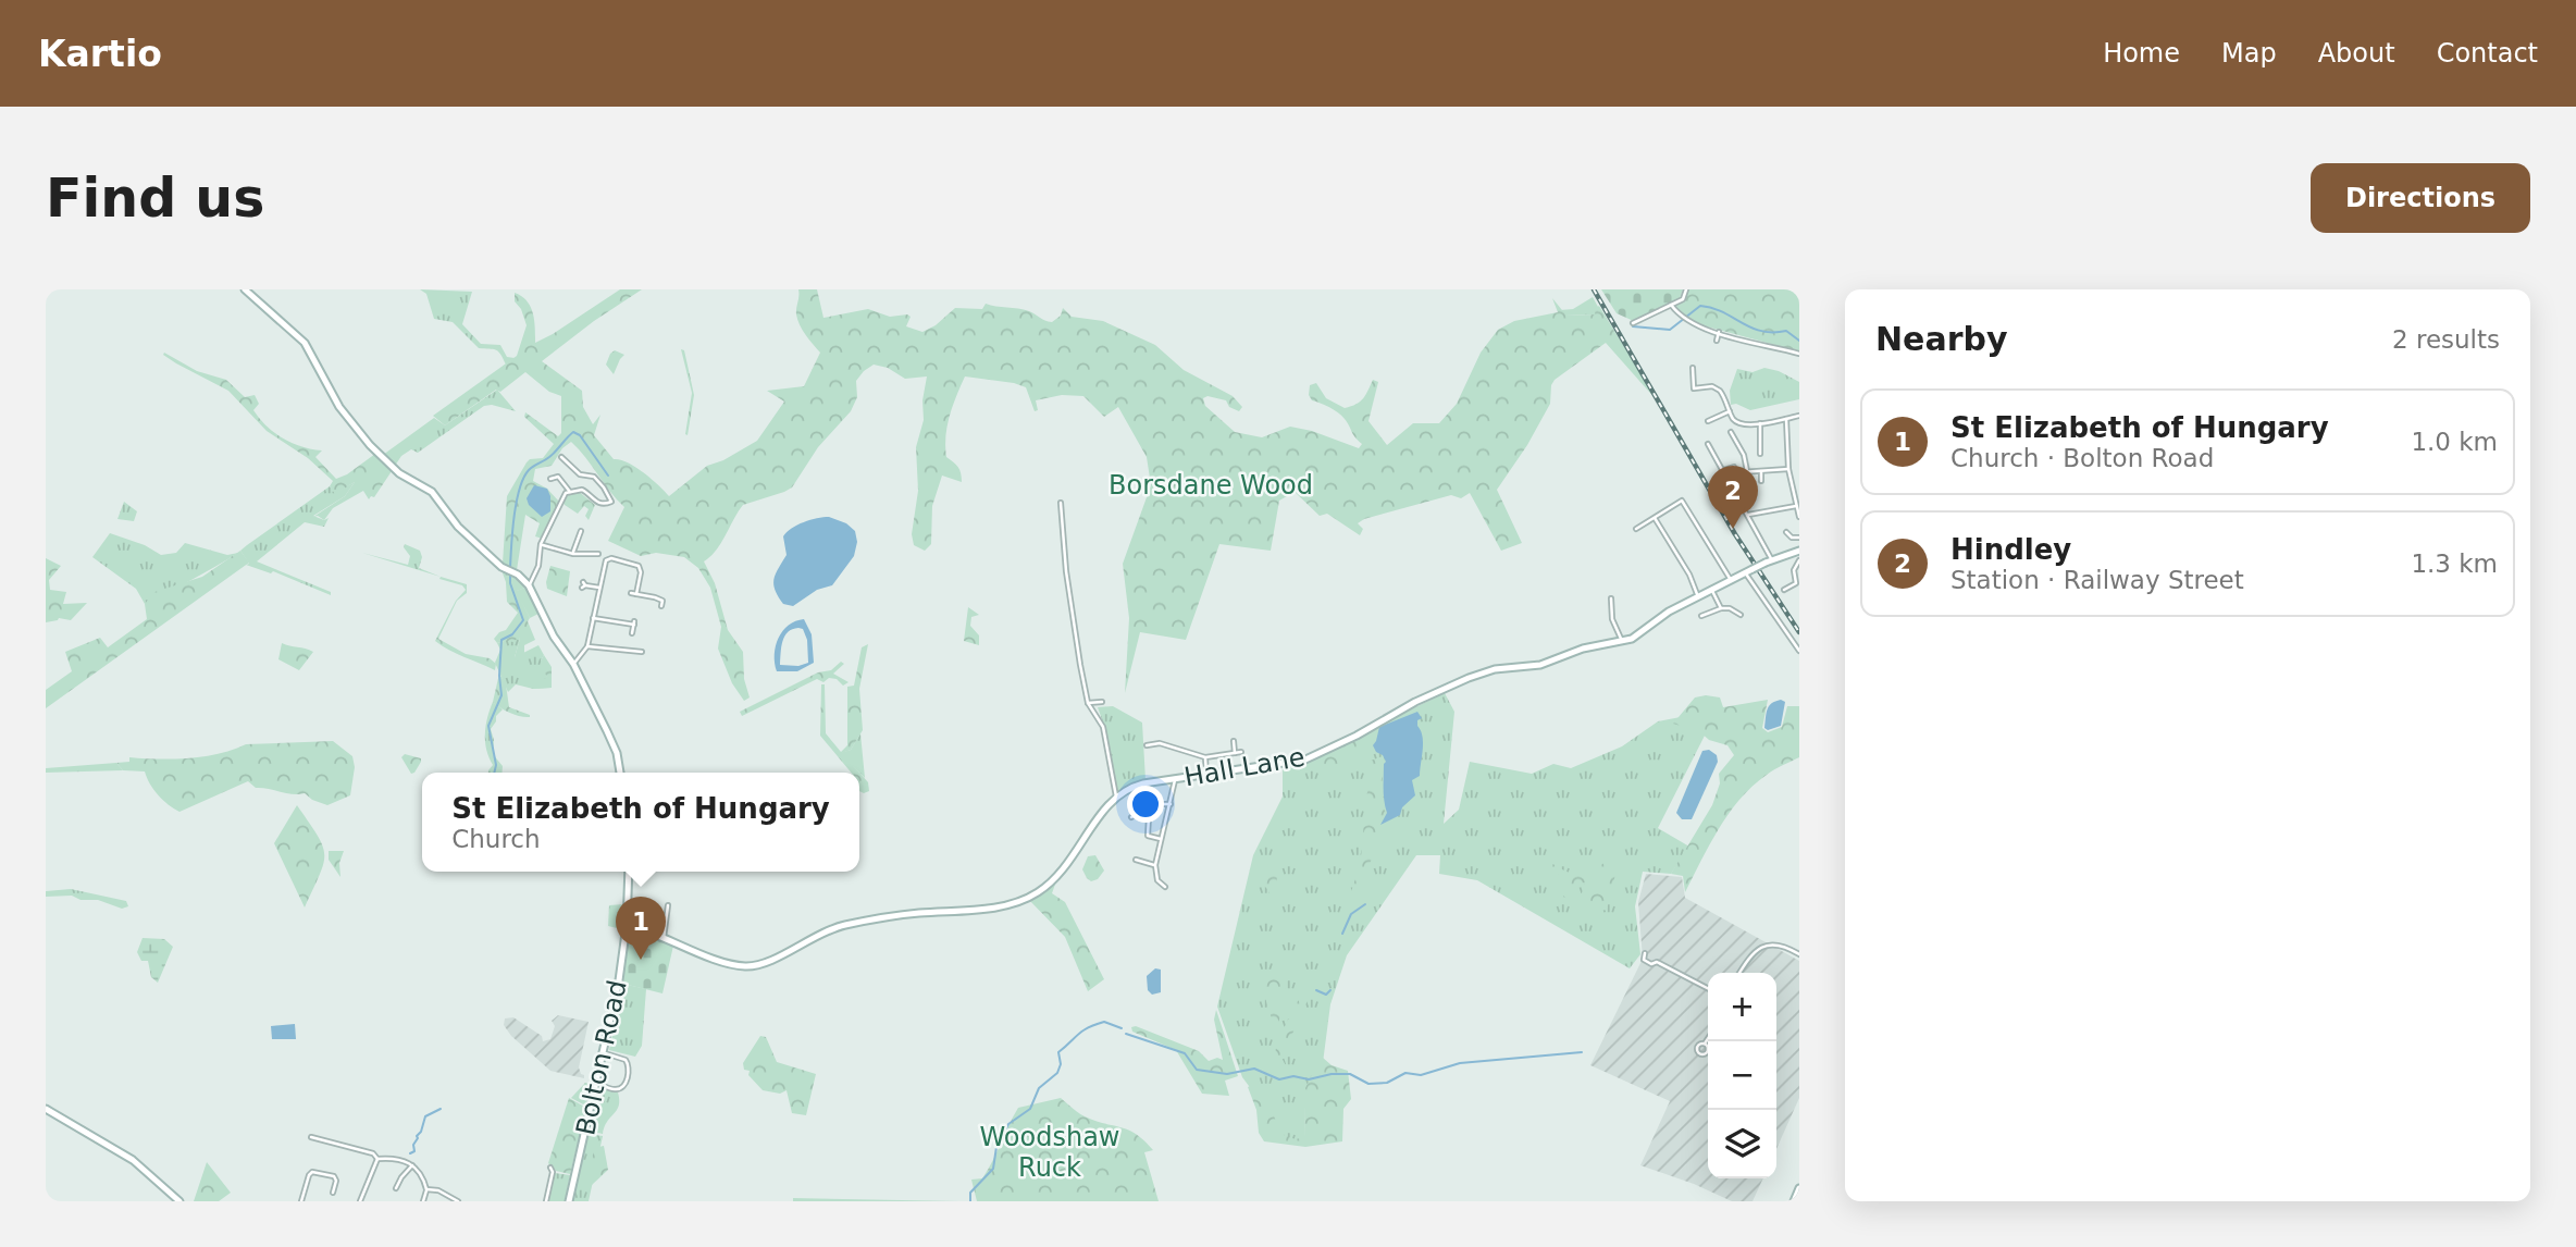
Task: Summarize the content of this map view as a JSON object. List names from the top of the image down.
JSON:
{
  "streets": {
    "street": ["Hall Lane", "Bolton Road"]
  },
  "parks": ["Borsdane Wood", "Woodshaw Ruck"],
  "page": {
    "header": "Kartio",
    "nav": [
      "Home",
      "Map",
      "About",
      "Contact"
    ],
    "buttons": "Directions",
    "title": "Find us",
    "heading": ["Nearby", "2 results"],
    "list": [
      {
        "mark": "1",
        "name": "St Elizabeth of Hungary",
        "note": "Church · Bolton Road",
        "value": "1.0 km"
      },
      {
        "mark": "2",
        "name": "Hindley",
        "note": "Station · Railway Street",
        "value": "1.3 km"
      }
    ],
    "pins": ["2", "1"],
    "popup": ["St Elizabeth of Hungary", "Church"],
    "map_buttons": ["+", "−"]
  }
}
